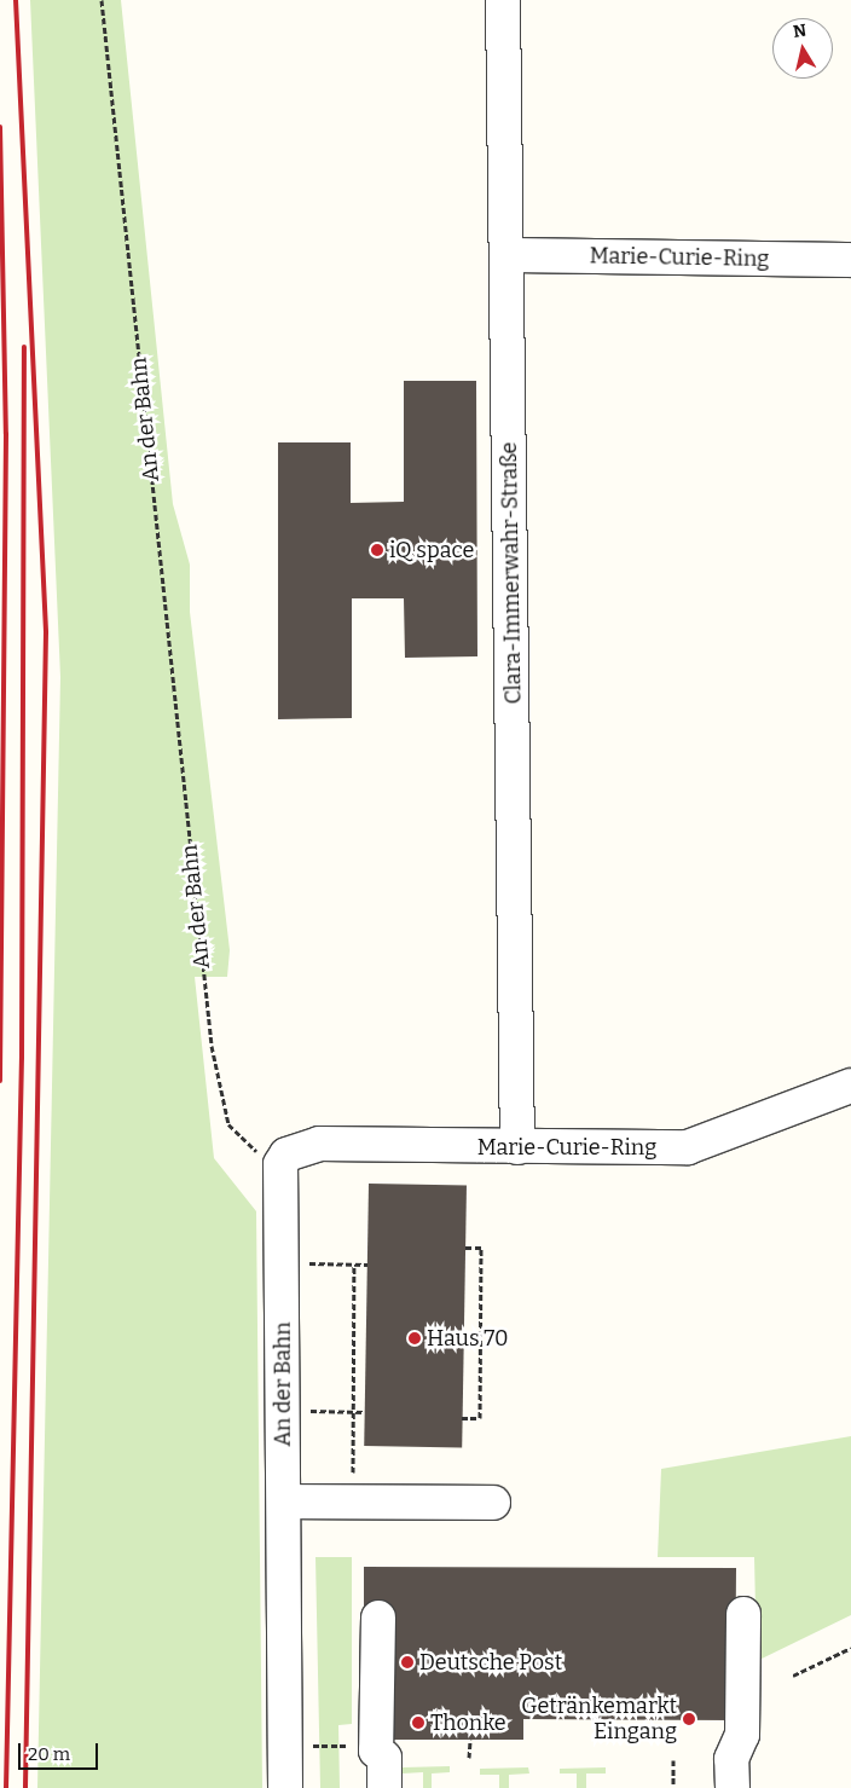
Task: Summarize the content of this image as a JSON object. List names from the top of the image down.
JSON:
{
  "streets": {
    "street": ["Marie-Curie-Ring", "An der Bahn", "Clara-Immerwahr-Straße"]
  },
  "crossings": [
    ["Marie-Curie-Ring", "An der Bahn"],
    ["Marie-Curie-Ring", "Clara-Immerwahr-Straße"]
  ],
  "places": [
    "iQ space",
    "Haus 70",
    "Deutsche Post",
    "Getränkemarkt Eingang",
    "Thonke"
  ],
  "scale_bar": "20 m",
  "north": "top"
}
